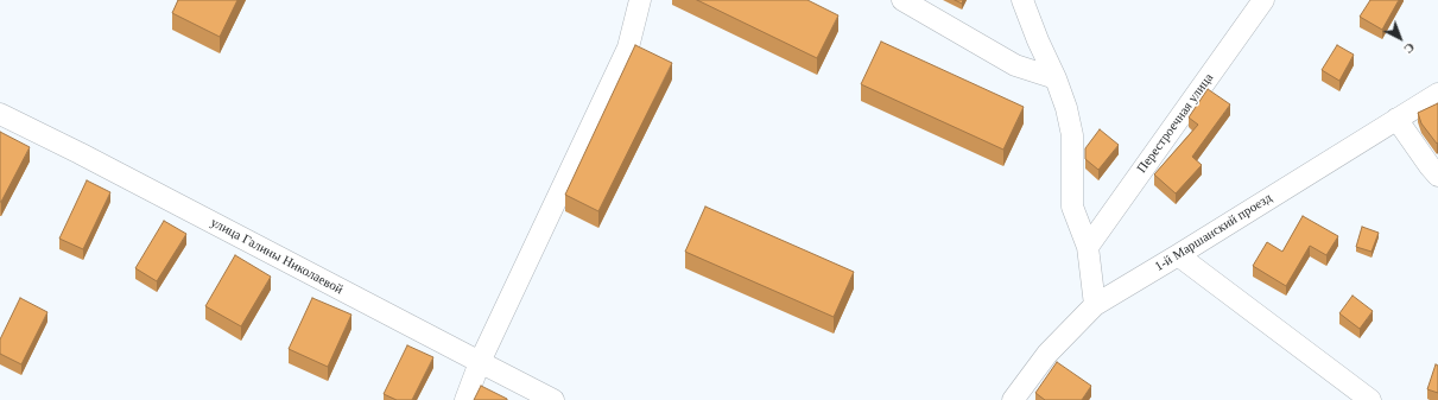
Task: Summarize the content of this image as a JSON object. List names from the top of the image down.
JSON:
{
  "streets": {
    "street": ["Перестроечная улица", "1-й Маршанский проезд", "улица Галины Николаевой"]
  },
  "north": "bottom right"
}
